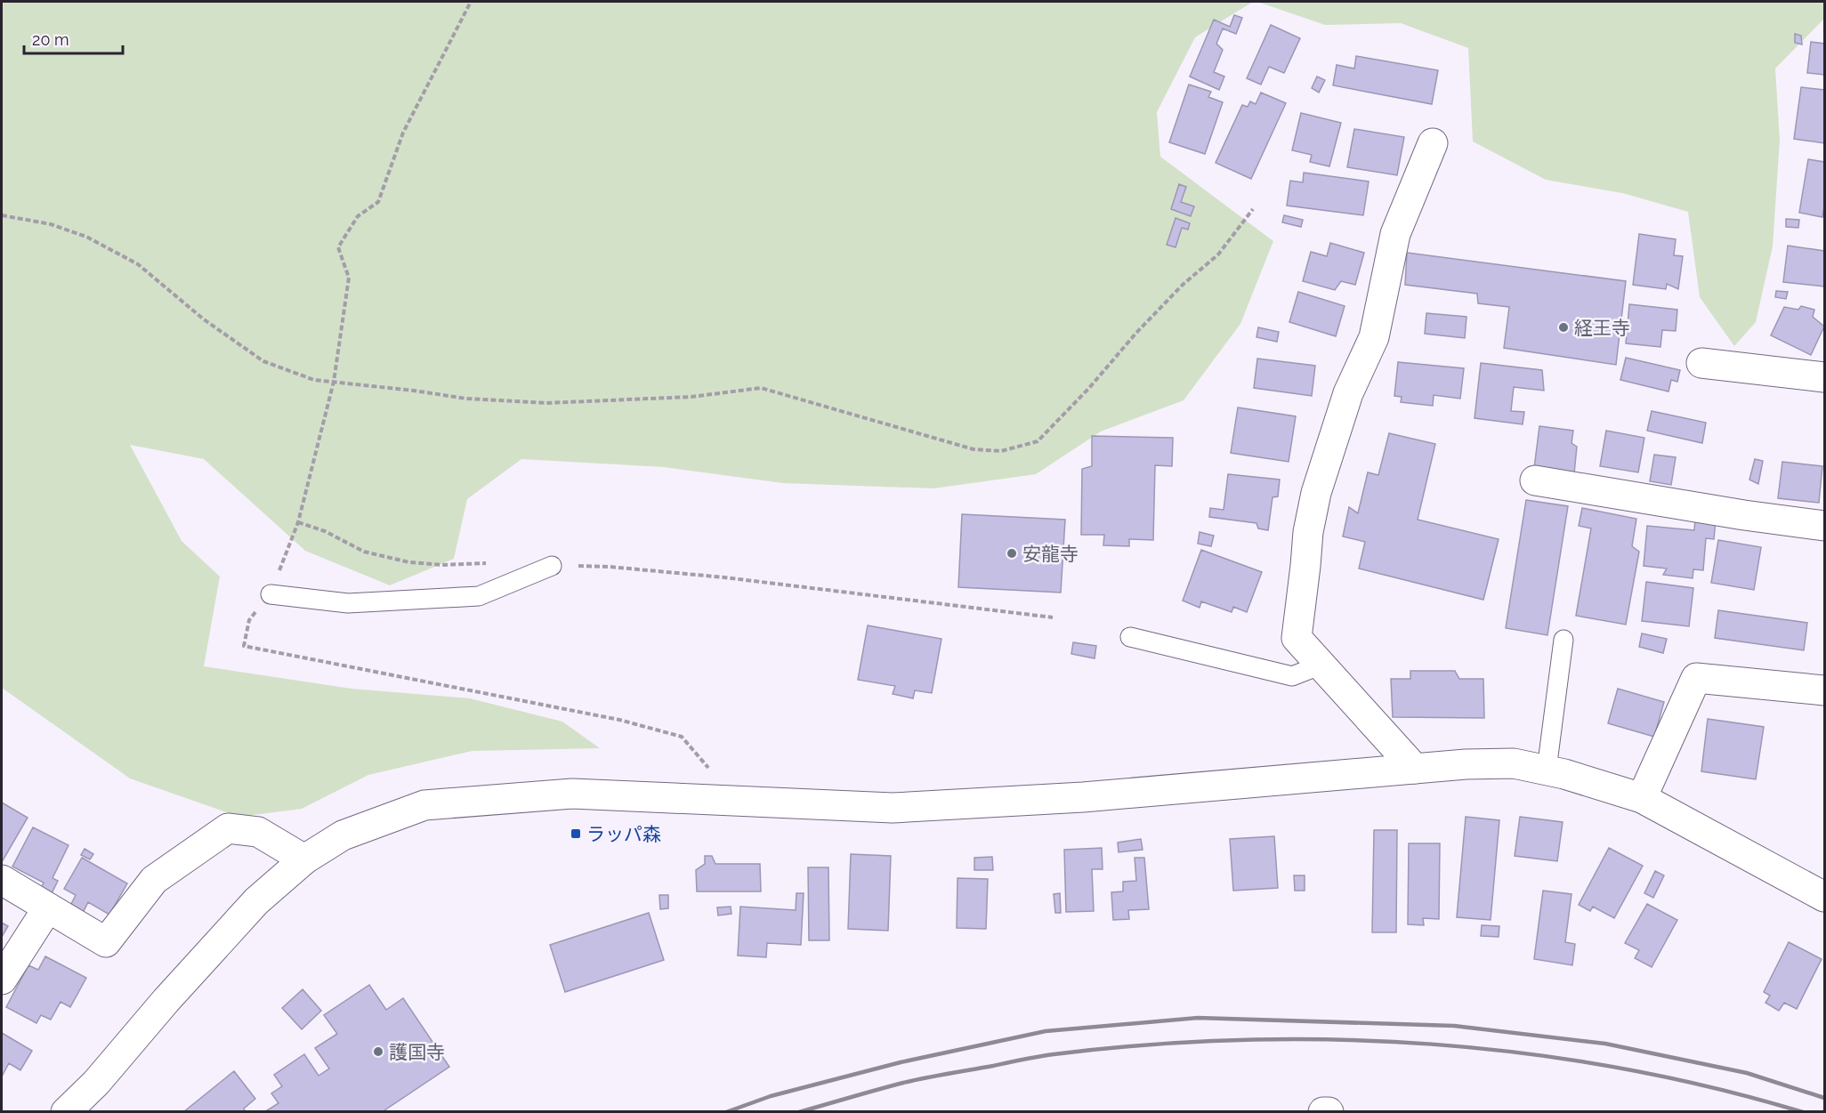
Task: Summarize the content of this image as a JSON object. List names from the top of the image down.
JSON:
{
  "places": {
    "other": ["経王寺", "安龍寺", "護国寺"],
    "transit": ["ラッパ森"]
  },
  "scale_bar": "20 m"
}
